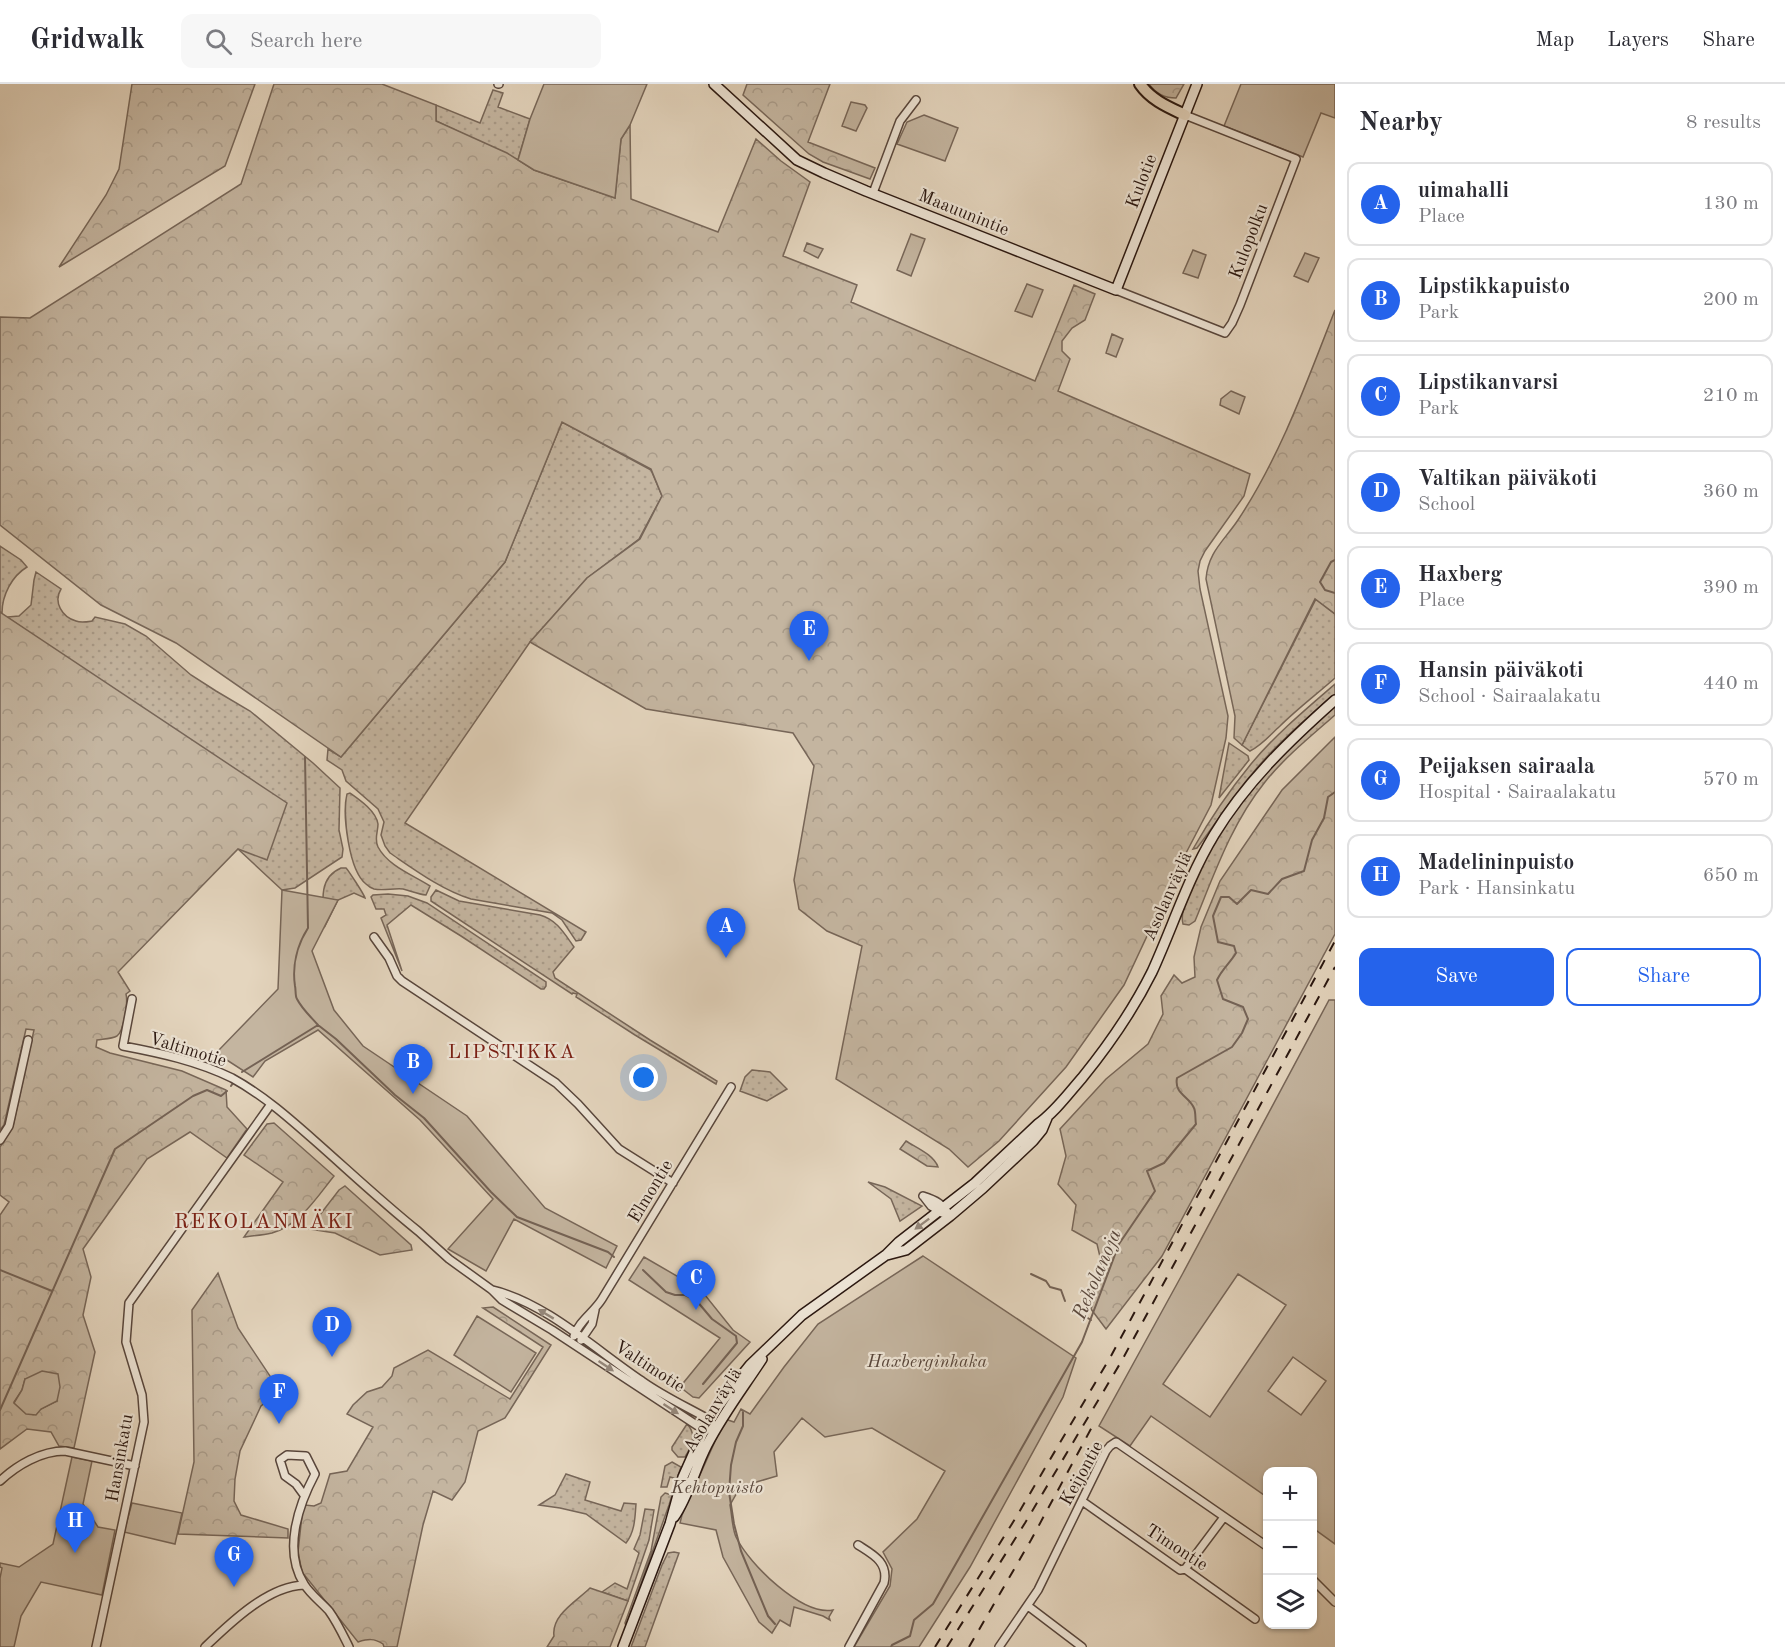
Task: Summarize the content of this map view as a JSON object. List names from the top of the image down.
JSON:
{
  "streets": {
    "main road": ["Kulotie", "Maauunintie", "Asolanväylä"],
    "street": [
      "Kulopolku",
      "Valtimotie",
      "Elmontie",
      "Hansinkatu",
      "Keijontie",
      "Timontie"
    ]
  },
  "crossings": [
    ["Kulotie", "Maauunintie"],
    ["Kulotie", "Kulopolku"],
    ["Maauunintie", "Kulopolku"],
    ["Asolanväylä", "Valtimotie"],
    ["Valtimotie", "Elmontie"],
    ["Valtimotie", "Hansinkatu"],
    ["Keijontie", "Timontie"]
  ],
  "districts": ["LIPSTIKKA", "REKOLANMÄKI"],
  "water": ["Rekolanoja"],
  "parks": ["Haxberginhaka", "Kehtopuisto"],
  "page": {
    "header": "Gridwalk",
    "search": "Search here",
    "nav": ["Map", "Layers", "Share"],
    "heading": ["Nearby", "8 results"],
    "list": [
      {
        "mark": "A",
        "name": "uimahalli",
        "note": "Place",
        "value": "130 m"
      },
      {
        "mark": "B",
        "name": "Lipstikkapuisto",
        "note": "Park",
        "value": "200 m"
      },
      {
        "mark": "C",
        "name": "Lipstikanvarsi",
        "note": "Park",
        "value": "210 m"
      },
      {
        "mark": "D",
        "name": "Valtikan päiväkoti",
        "note": "School",
        "value": "360 m"
      },
      {
        "mark": "E",
        "name": "Haxberg",
        "note": "Place",
        "value": "390 m"
      },
      {
        "mark": "F",
        "name": "Hansin päiväkoti",
        "note": "School · Sairaalakatu",
        "value": "440 m"
      },
      {
        "mark": "G",
        "name": "Peijaksen sairaala",
        "note": "Hospital · Sairaalakatu",
        "value": "570 m"
      },
      {
        "mark": "H",
        "name": "Madelininpuisto",
        "note": "Park · Hansinkatu",
        "value": "650 m"
      }
    ],
    "pins": [
      "E",
      "A",
      "B",
      "C",
      "D",
      "F",
      "H",
      "G"
    ],
    "buttons": ["Save", "Share"],
    "map_buttons": ["+", "−"]
  }
}
